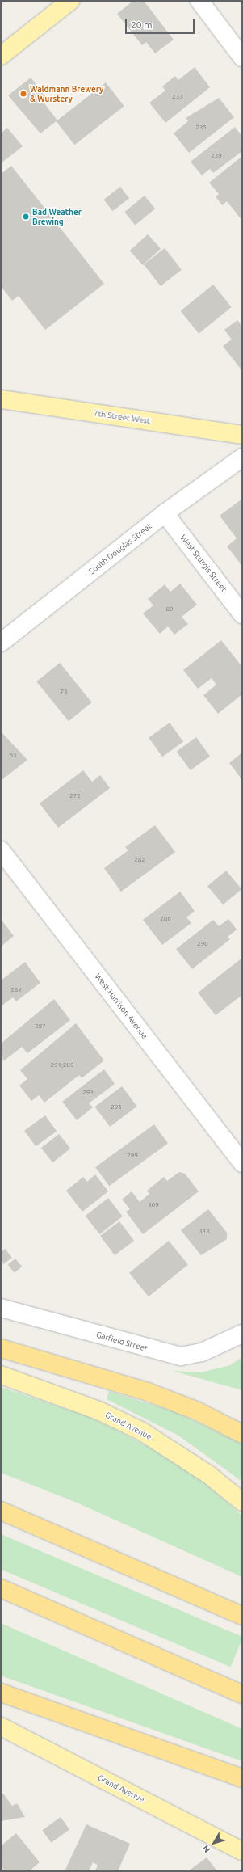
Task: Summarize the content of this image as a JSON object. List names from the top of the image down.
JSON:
{
  "streets": {
    "main road": ["7th Street West", "Grand Avenue"],
    "street": [
      "South Douglas Street",
      "West Sturgis Street",
      "West Harrison Avenue",
      "Garfield Street"
    ]
  },
  "crossings": [
    ["South Douglas Street", "West Sturgis Street"]
  ],
  "places": ["Waldmann Brewery & Wurstery", "Bad Weather Brewing"],
  "house_numbers": [
    "233",
    "235",
    "239",
    "89",
    "75",
    "63",
    "272",
    "282",
    "286",
    "290",
    "283",
    "287",
    "291;289",
    "293",
    "295",
    "299",
    "309",
    "313"
  ],
  "scale_bar": "20 m",
  "north": "bottom left"
}
